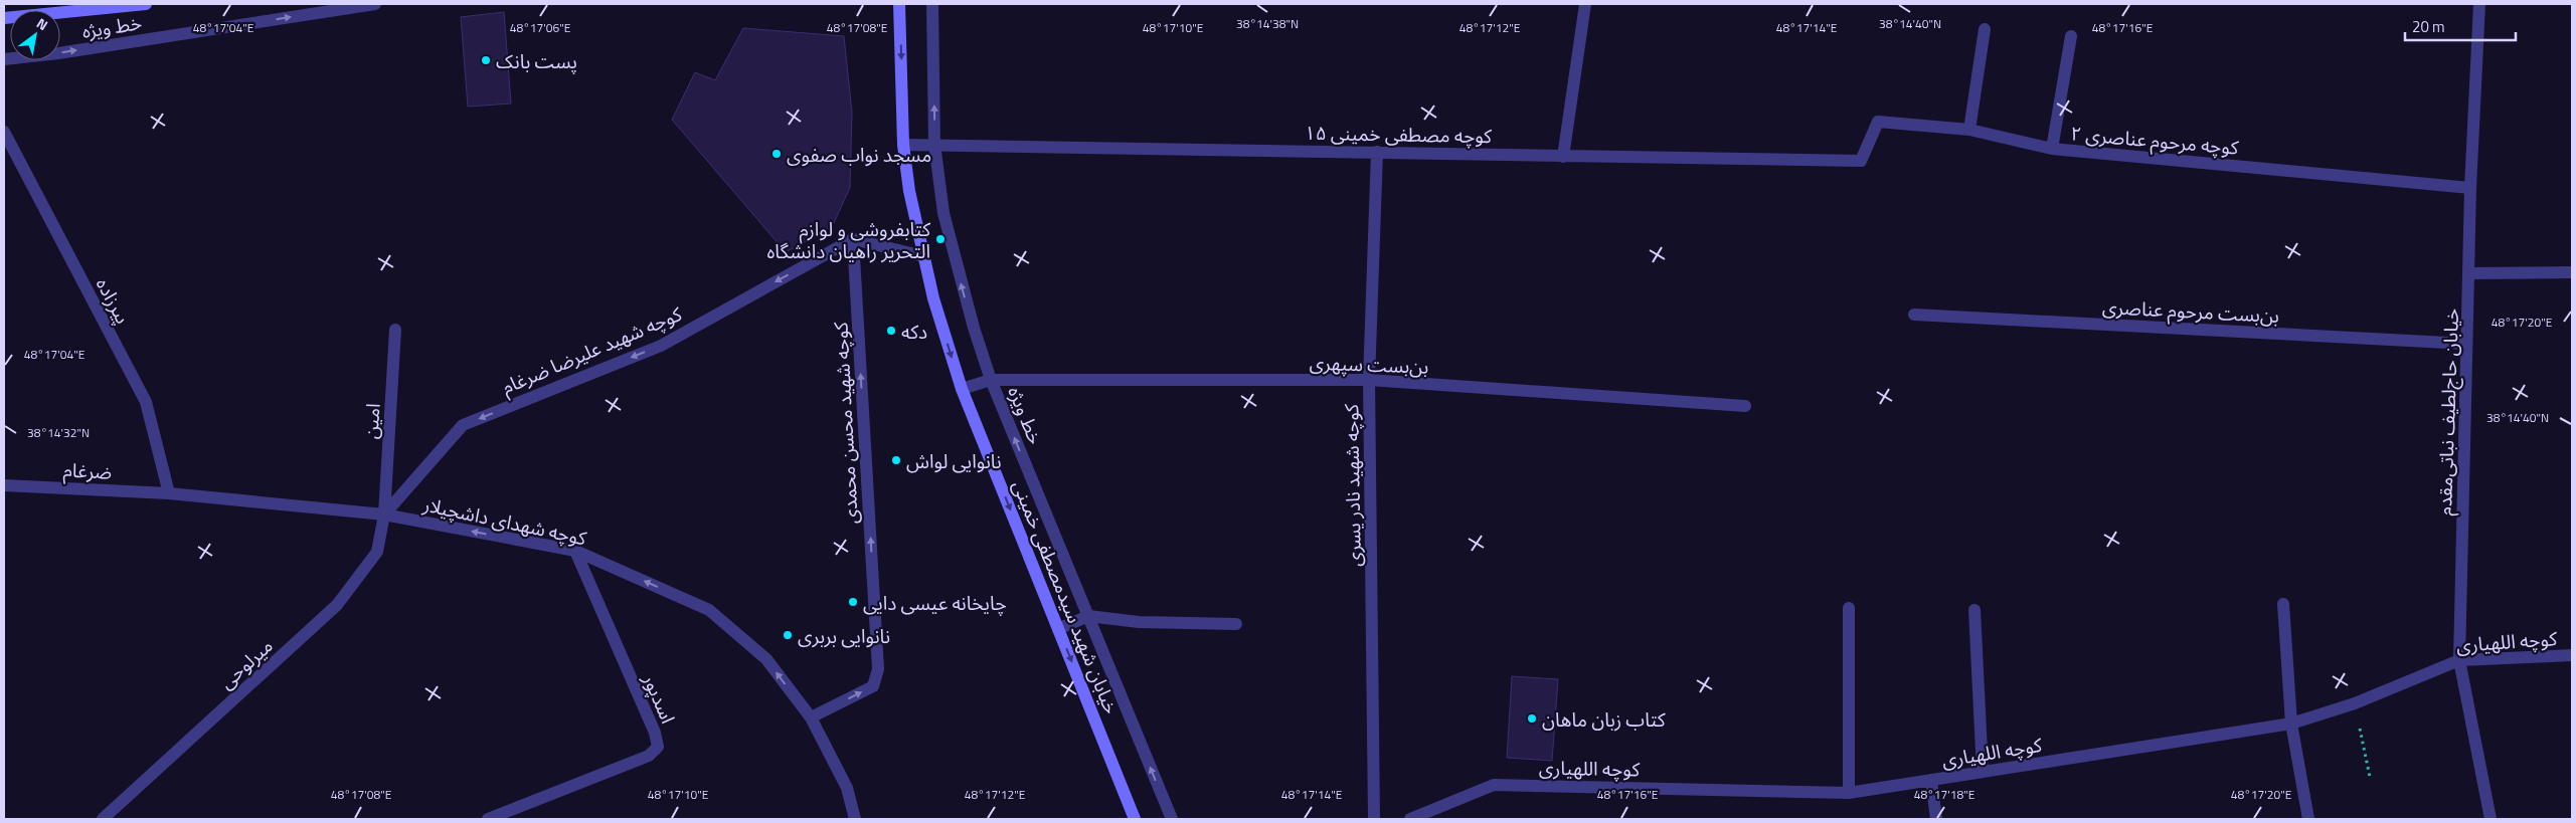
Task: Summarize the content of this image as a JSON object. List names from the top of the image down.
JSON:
{
  "streets": {
    "main road": ["خیابان شهید سیدمصطفی خمینی"],
    "street": [
      "خط ویژه",
      "کوچه مصطفی خمینی ۱۵",
      "کوچه مرحوم عناصری ۲",
      "پیرزاده",
      "بن‌بست مرحوم عناصری",
      "کوچه شهید علیرضا ضرغام",
      "بن‌بست سپهری",
      "خیابان حاج‌لطیف نباتی‌مقدم",
      "امین",
      "کوچه شهید محسن محمدی",
      "ضرغام",
      "کوچه شهید نادر یسری",
      "کوچه شهدای داشچیلار",
      "کوچه اللهیاری",
      "میرلوحی",
      "اسدپور"
    ]
  },
  "crossings": [
    ["خط ویژه", "کوچه مصطفی خمینی ۱۵"],
    ["خط ویژه", "بن‌بست سپهری"],
    ["کوچه مصطفی خمینی ۱۵", "کوچه مرحوم عناصری ۲"],
    ["کوچه مصطفی خمینی ۱۵", "کوچه شهید نادر یسری"],
    ["کوچه مصطفی خمینی ۱۵", "خیابان شهید سیدمصطفی خمینی"],
    ["کوچه مرحوم عناصری ۲", "خیابان حاج‌لطیف نباتی‌مقدم"],
    ["پیرزاده", "ضرغام"],
    ["بن‌بست مرحوم عناصری", "خیابان حاج‌لطیف نباتی‌مقدم"],
    ["کوچه شهید علیرضا ضرغام", "امین"],
    ["کوچه شهید علیرضا ضرغام", "کوچه شهید محسن محمدی"],
    ["کوچه شهید علیرضا ضرغام", "ضرغام"],
    ["کوچه شهید علیرضا ضرغام", "کوچه شهدای داشچیلار"],
    ["کوچه شهید علیرضا ضرغام", "میرلوحی"],
    ["بن‌بست سپهری", "کوچه شهید نادر یسری"],
    ["بن‌بست سپهری", "خیابان شهید سیدمصطفی خمینی"],
    ["خیابان حاج‌لطیف نباتی‌مقدم", "کوچه اللهیاری"],
    ["امین", "ضرغام"],
    ["امین", "کوچه شهدای داشچیلار"],
    ["امین", "میرلوحی"],
    ["کوچه شهید محسن محمدی", "کوچه شهدای داشچیلار"],
    ["ضرغام", "کوچه شهدای داشچیلار"],
    ["ضرغام", "میرلوحی"],
    ["کوچه شهدای داشچیلار", "میرلوحی"],
    ["کوچه شهدای داشچیلار", "اسدپور"]
  ],
  "one_way": [
    "کوچه شهید علیرضا ضرغام",
    "کوچه شهید محسن محمدی",
    "کوچه شهدای داشچیلار",
    "خیابان شهید سیدمصطفی خمینی"
  ],
  "places": [
    "پست بانک",
    "مسجد نواب صفوی",
    "کتابفروشی و لوازم التحریر راهیان دانشگاه",
    "دکه",
    "نانوایی لواش",
    "چایخانه عیسی دایی",
    "نانوایی بربری",
    "کتاب زبان ماهان"
  ],
  "scale_bar": "20 m",
  "north": "top right",
  "coordinates": [
    "38°14'38\"N",
    "38°14'40\"N",
    "48°17'16\"E",
    "48°17'04\"E",
    "48°17'06\"E",
    "48°17'08\"E",
    "48°17'10\"E",
    "48°17'12\"E",
    "48°17'14\"E",
    "48°17'20\"E",
    "38°14'32\"N",
    "48°17'18\"E"
  ]
}
